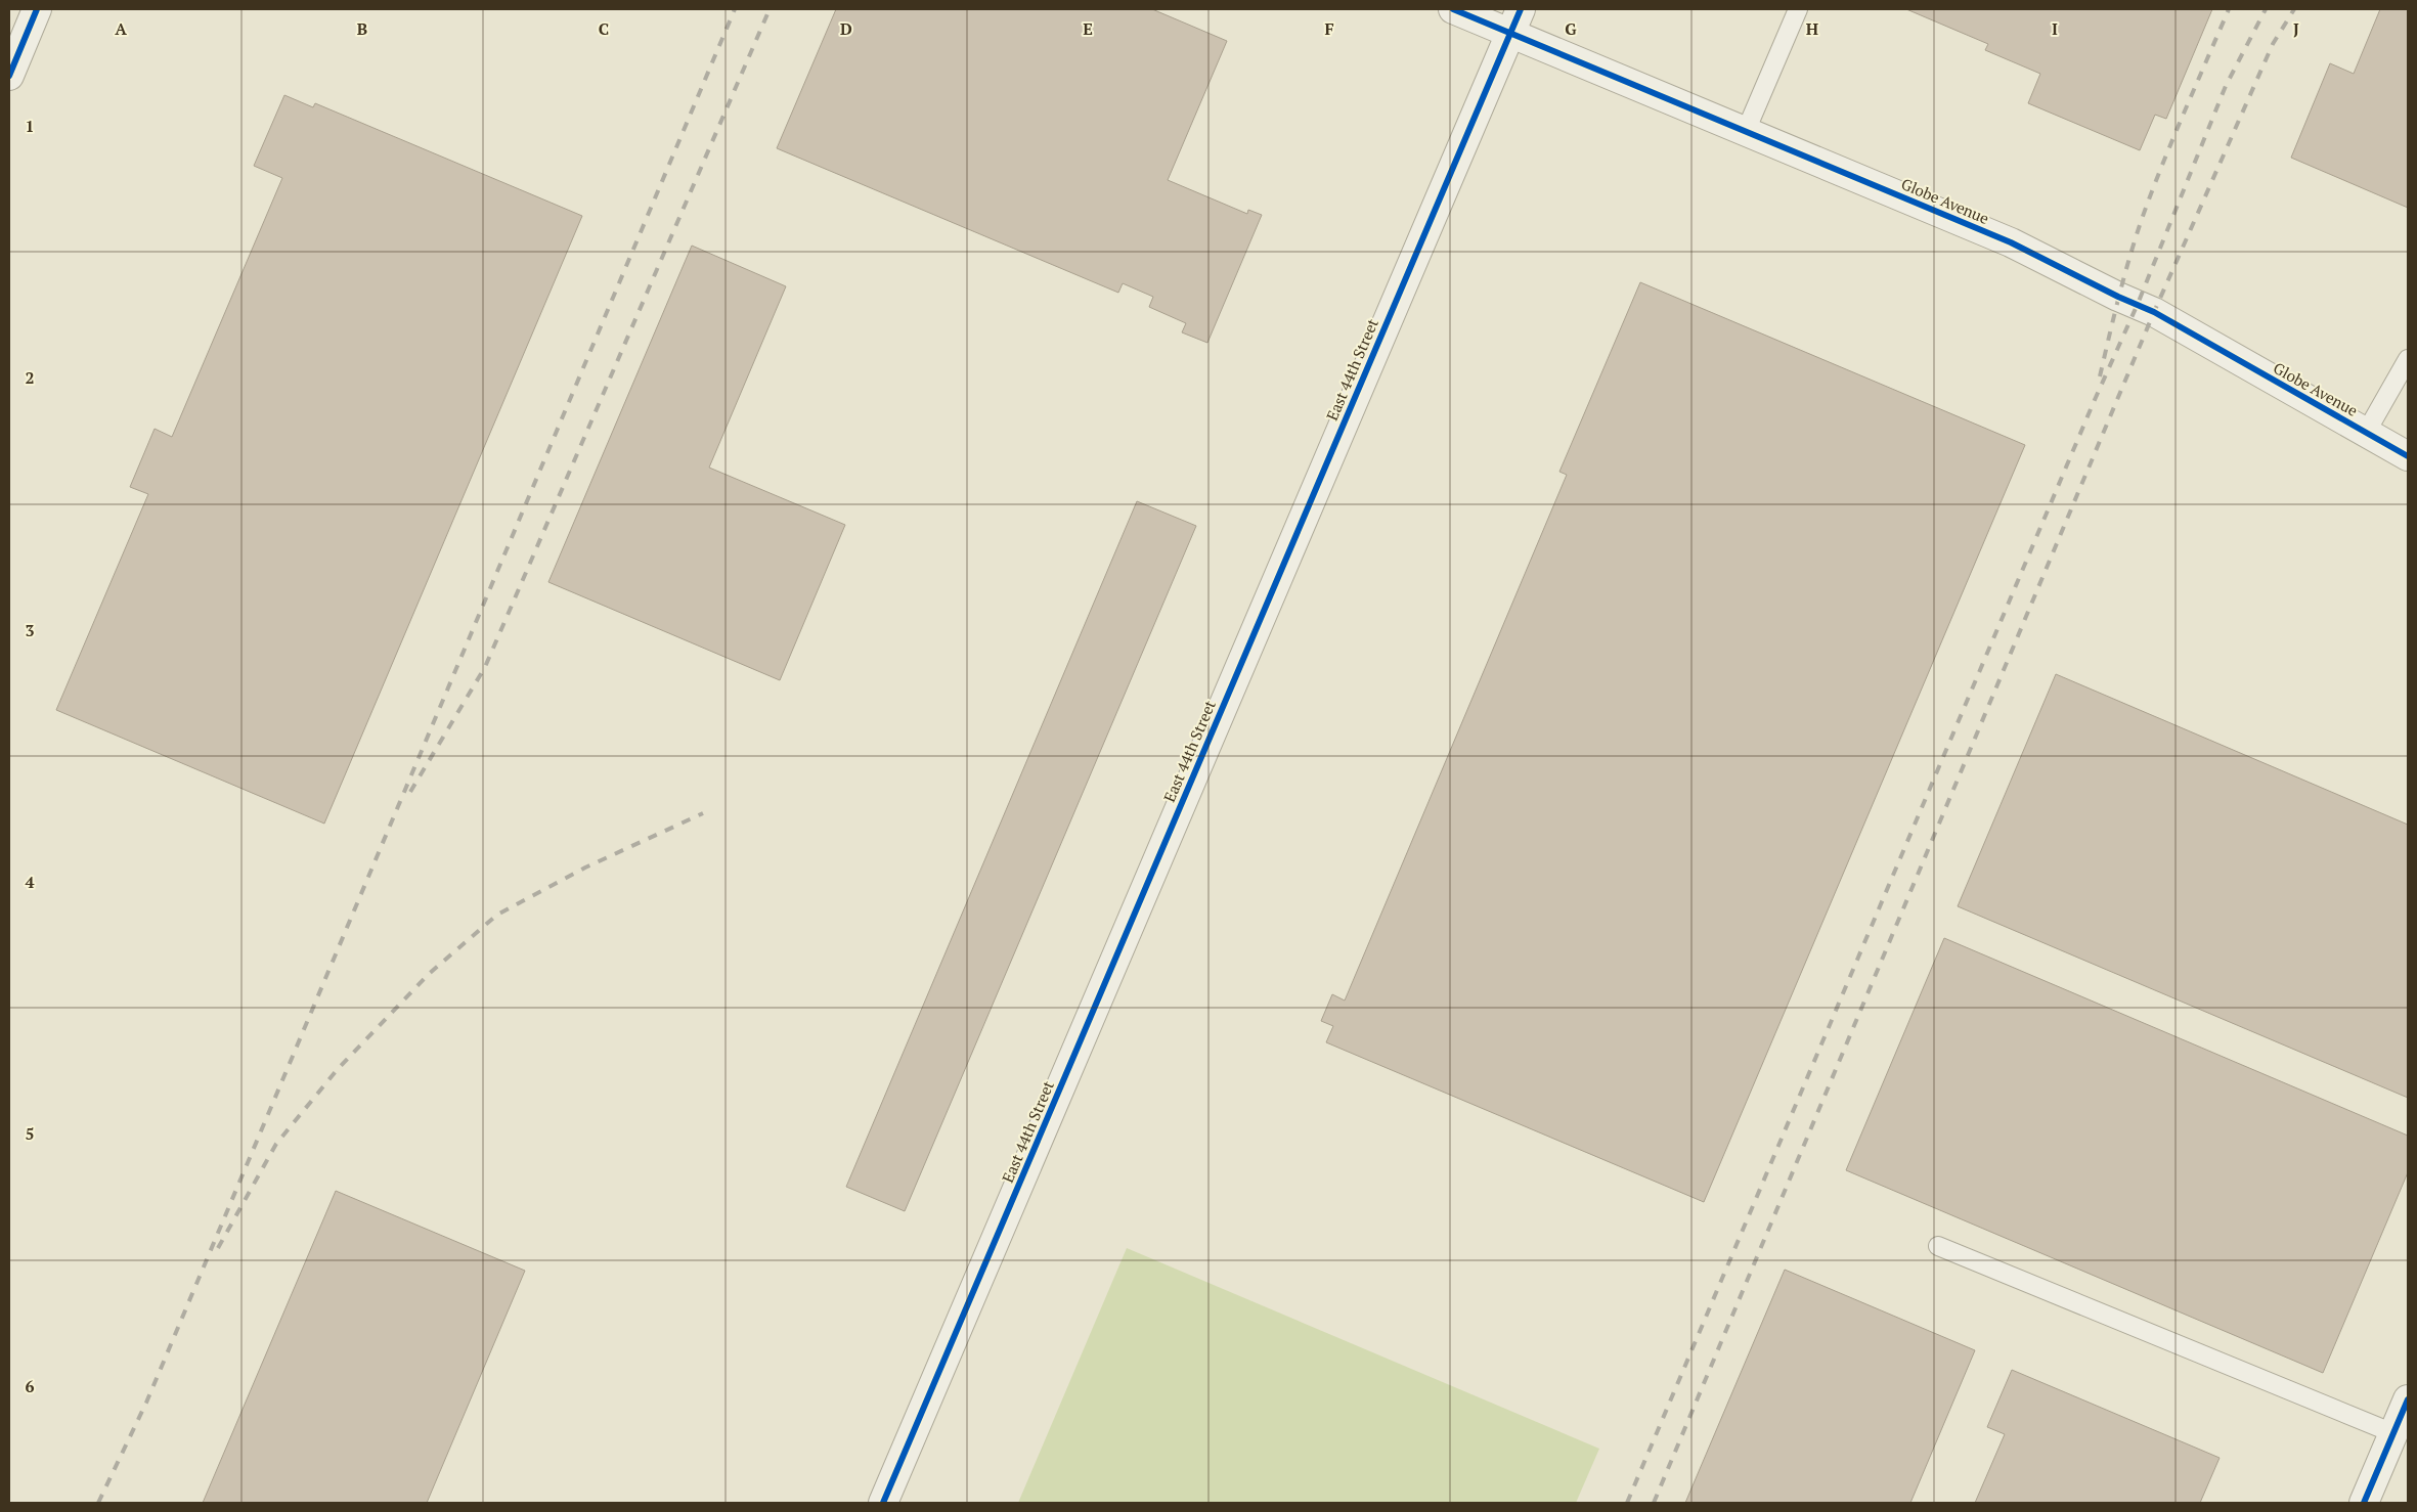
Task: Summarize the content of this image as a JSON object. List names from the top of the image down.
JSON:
{
  "streets": {
    "street": ["Globe Avenue", "East 44th Street"]
  },
  "crossings": [
    ["Globe Avenue", "East 44th Street"]
  ],
  "grid": {
    "columns": [
      "A",
      "B",
      "C",
      "D",
      "E",
      "F",
      "G",
      "H",
      "I",
      "J"
    ],
    "rows": [
      "1",
      "2",
      "3",
      "4",
      "5",
      "6"
    ]
  }
}
